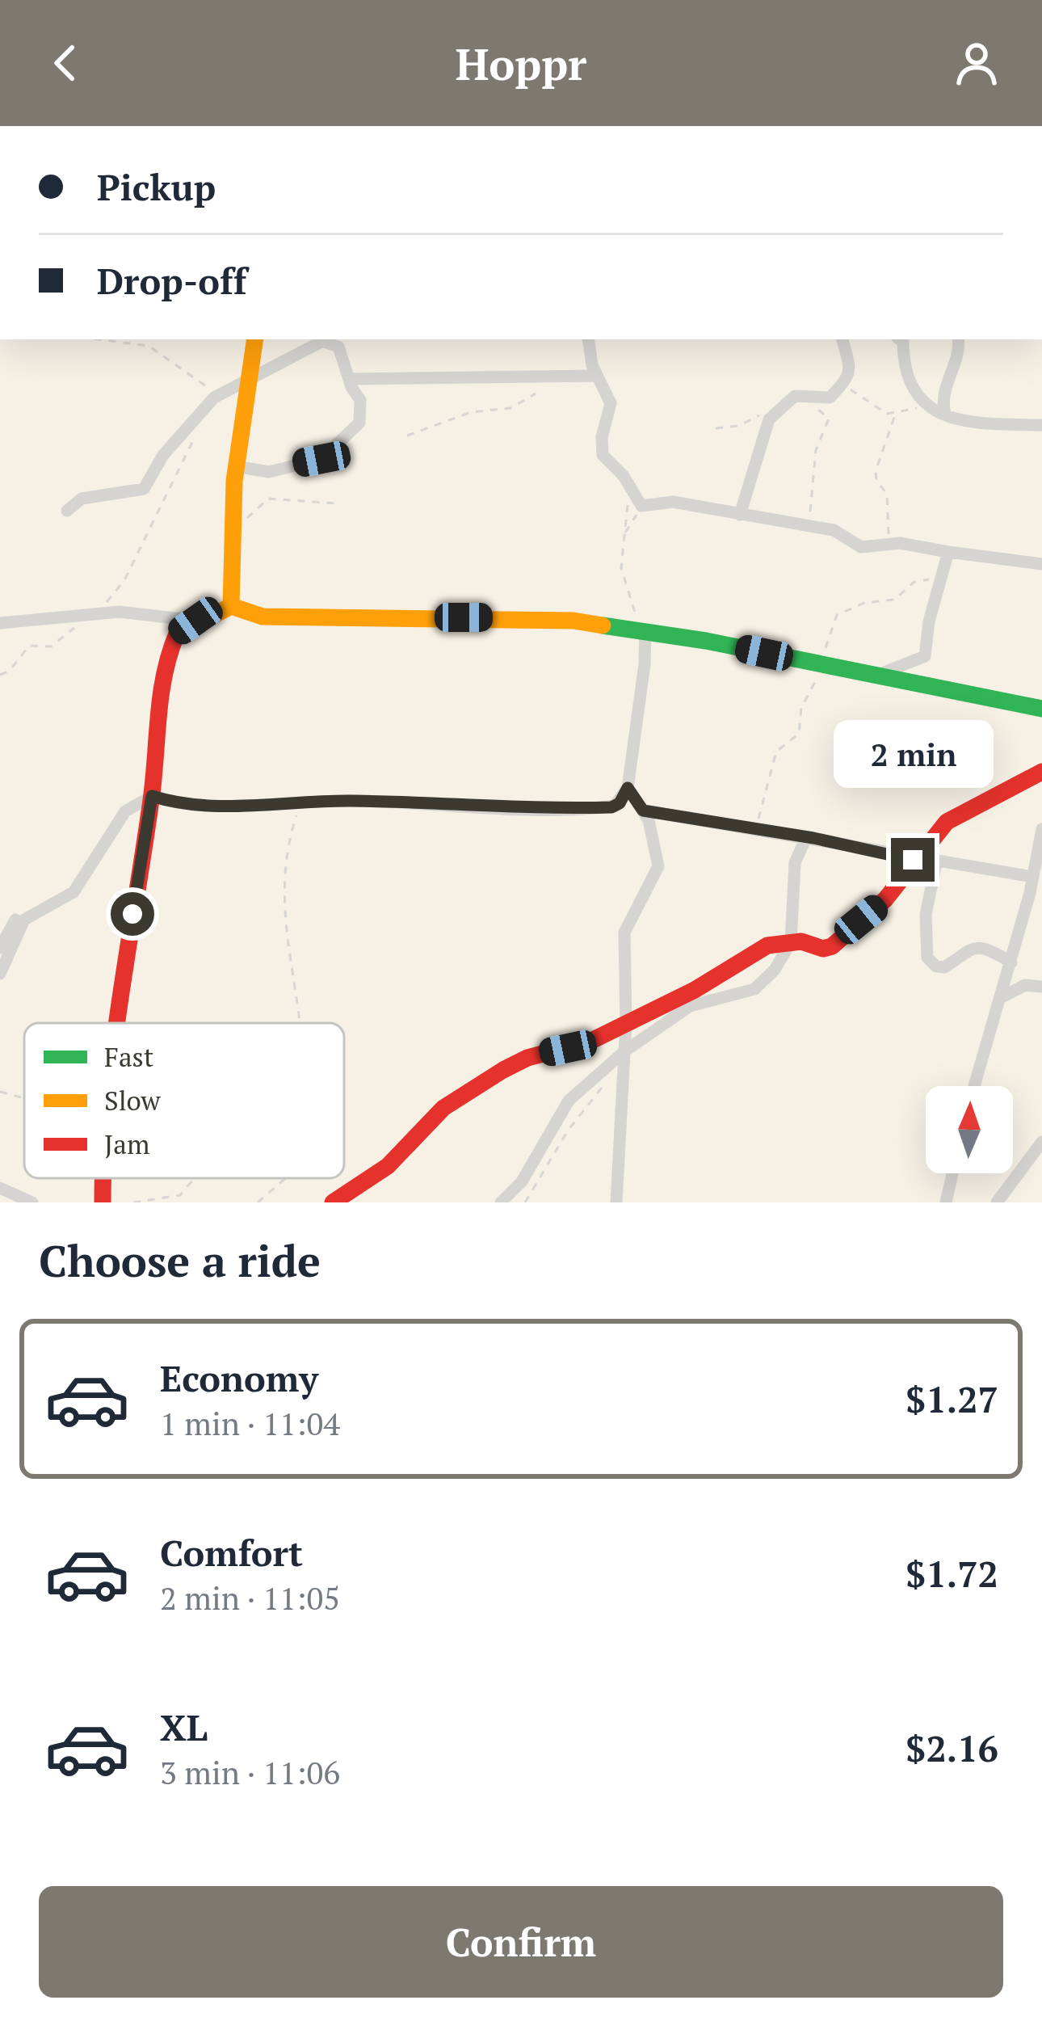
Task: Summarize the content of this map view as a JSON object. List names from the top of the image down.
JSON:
{
  "legend": ["Fast", "Slow", "Jam"],
  "north": "top",
  "page": {
    "header": "Hoppr",
    "banner": ["Pickup", "Drop-off"],
    "bubble": "2 min",
    "heading": "Choose a ride",
    "list": [
      {
        "name": "Economy",
        "note": "1 min · 11:04",
        "value": "$1.27"
      },
      {
        "name": "Comfort",
        "note": "2 min · 11:05",
        "value": "$1.72"
      },
      {
        "name": "XL",
        "note": "3 min · 11:06",
        "value": "$2.16"
      }
    ],
    "buttons": "Confirm"
  }
}
